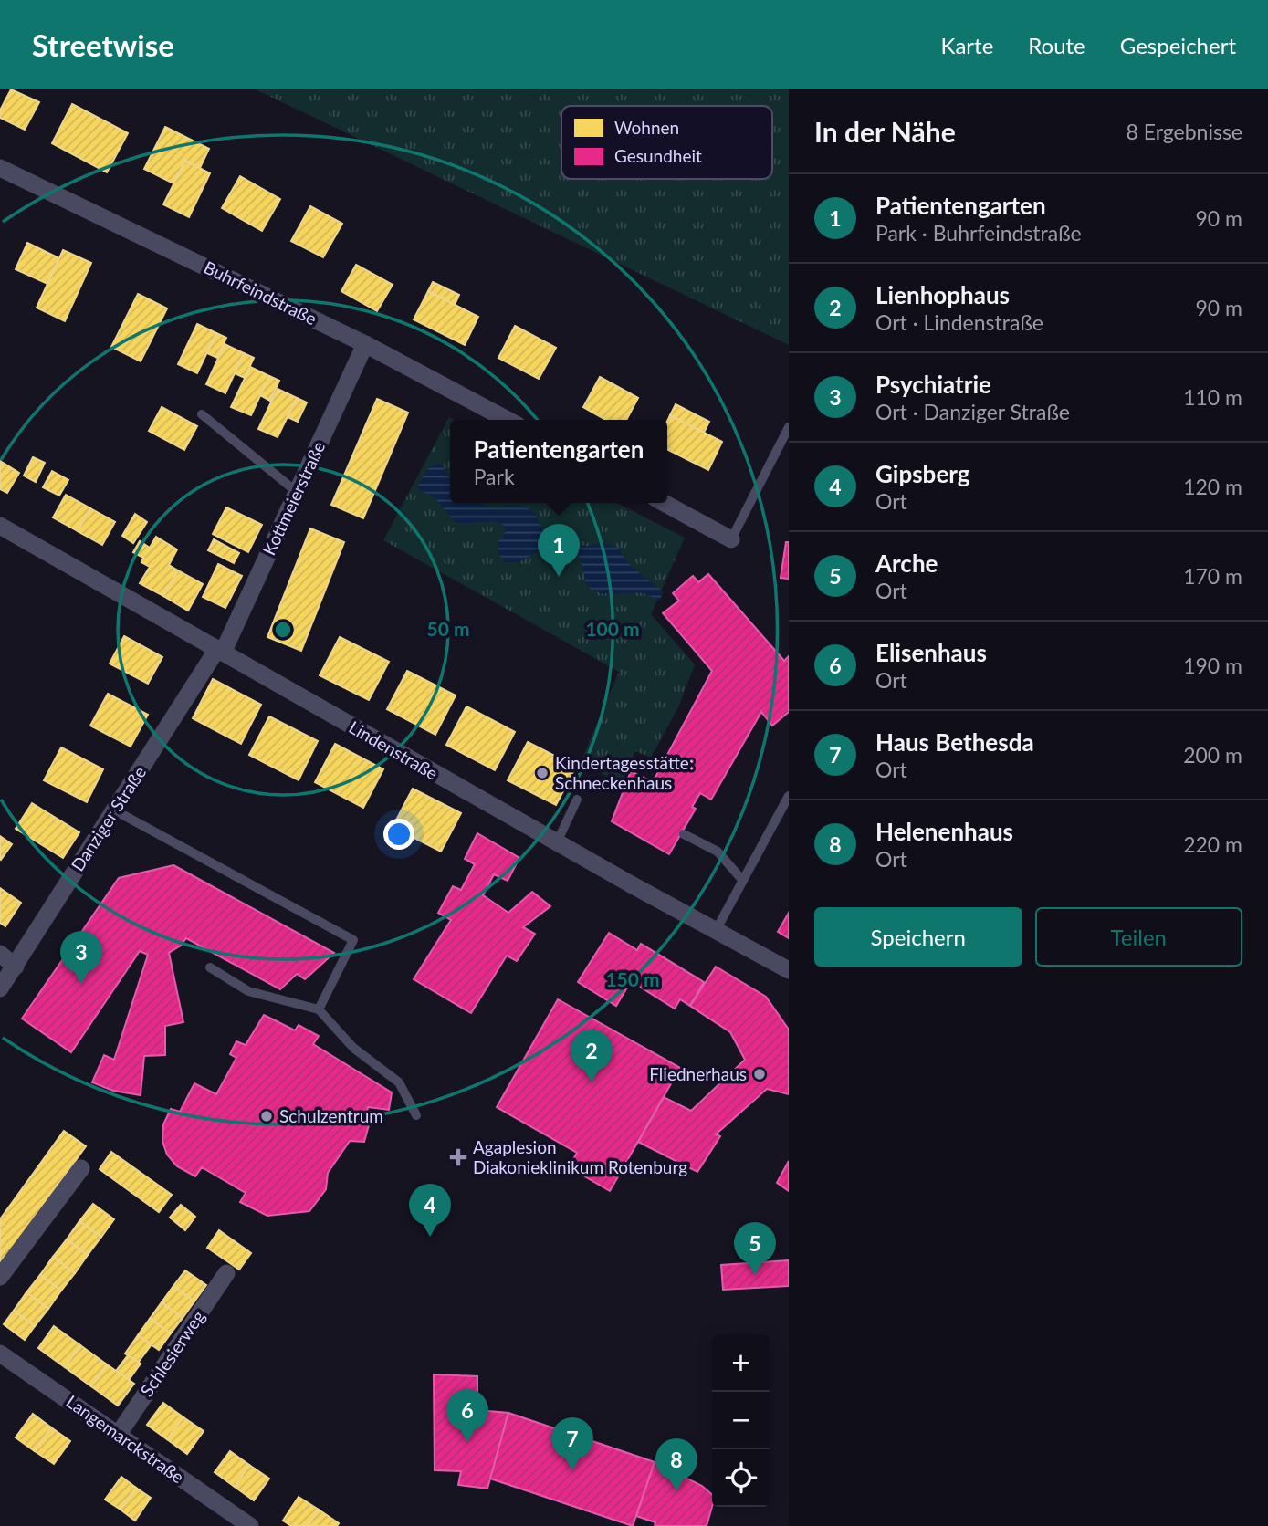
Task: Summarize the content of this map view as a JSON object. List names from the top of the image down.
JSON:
{
  "streets": {
    "street": [
      "Buhrfeindstraße",
      "Kottmeierstraße",
      "Lindenstraße",
      "Danziger Straße",
      "Schlesierweg",
      "Langemarckstraße"
    ]
  },
  "crossings": [
    ["Buhrfeindstraße", "Kottmeierstraße"],
    ["Kottmeierstraße", "Lindenstraße"],
    ["Kottmeierstraße", "Danziger Straße"],
    ["Lindenstraße", "Danziger Straße"],
    ["Schlesierweg", "Langemarckstraße"]
  ],
  "places": {
    "other": ["Kindertagesstätte: Schneckenhaus", "Fliednerhaus", "Schulzentrum"],
    "health": ["Agaplesion Diakonieklinikum Rotenburg"]
  },
  "legend": ["Wohnen", "Gesundheit"],
  "page": {
    "header": "Streetwise",
    "nav": ["Karte", "Route", "Gespeichert"],
    "heading": ["In der Nähe", "8 Ergebnisse"],
    "list": [
      {
        "mark": "1",
        "name": "Patientengarten",
        "note": "Park · Buhrfeindstraße",
        "value": "90 m"
      },
      {
        "mark": "2",
        "name": "Lienhophaus",
        "note": "Ort · Lindenstraße",
        "value": "90 m"
      },
      {
        "mark": "3",
        "name": "Psychiatrie",
        "note": "Ort · Danziger Straße",
        "value": "110 m"
      },
      {
        "mark": "4",
        "name": "Gipsberg",
        "note": "Ort",
        "value": "120 m"
      },
      {
        "mark": "5",
        "name": "Arche",
        "note": "Ort",
        "value": "170 m"
      },
      {
        "mark": "6",
        "name": "Elisenhaus",
        "note": "Ort",
        "value": "190 m"
      },
      {
        "mark": "7",
        "name": "Haus Bethesda",
        "note": "Ort",
        "value": "200 m"
      },
      {
        "mark": "8",
        "name": "Helenenhaus",
        "note": "Ort",
        "value": "220 m"
      }
    ],
    "popup": ["Patientengarten", "Park"],
    "pins": [
      "1",
      "3",
      "2",
      "4",
      "5",
      "6",
      "7",
      "8"
    ],
    "buttons": ["Speichern", "Teilen"],
    "map_buttons": ["+", "−"]
  },
  "rings": ["50 m", "100 m", "150 m"]
}
